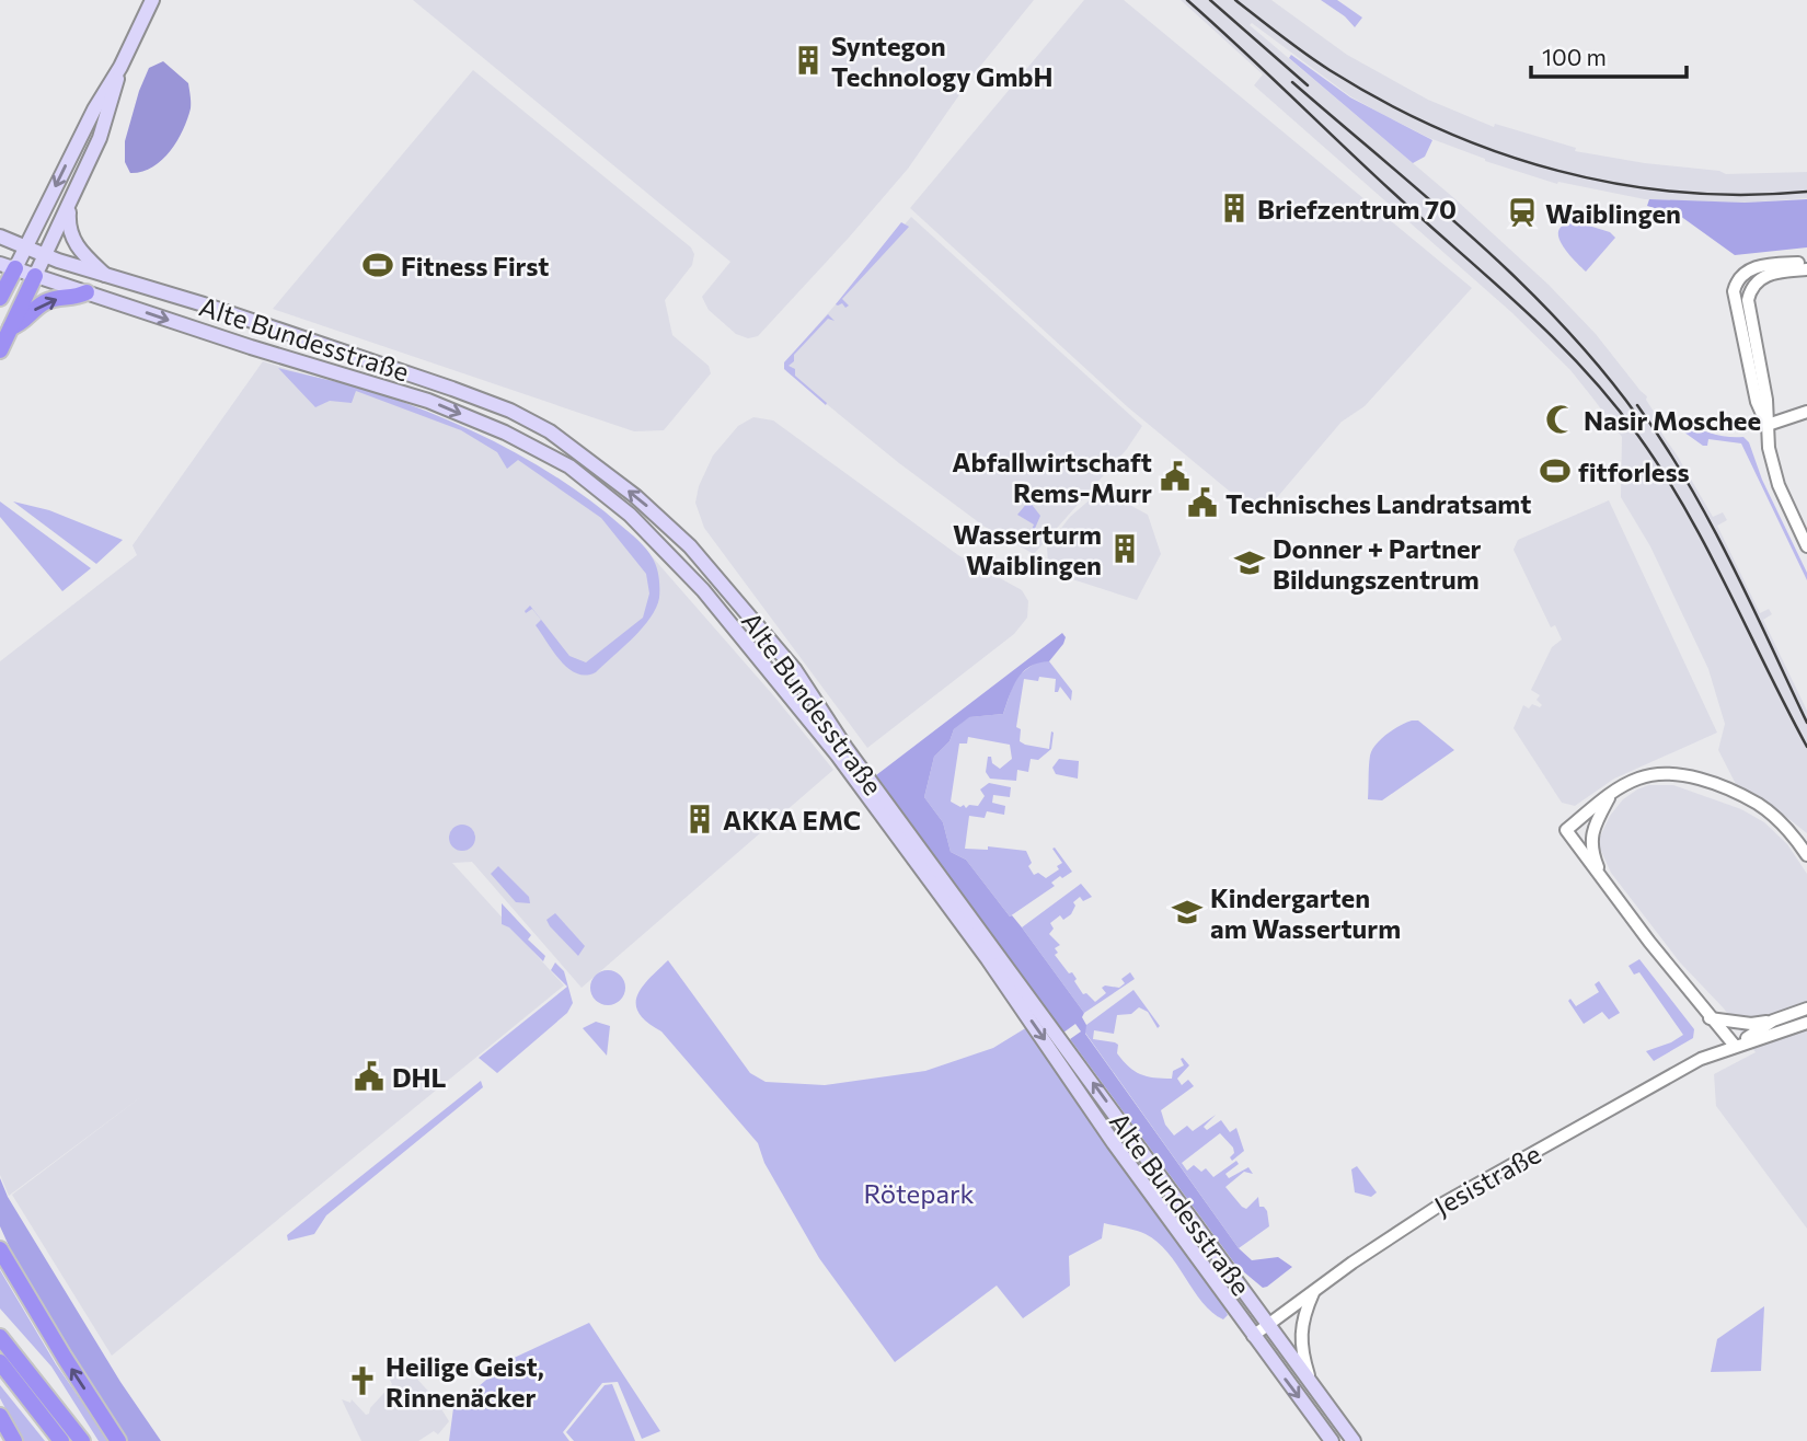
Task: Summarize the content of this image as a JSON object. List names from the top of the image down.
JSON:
{
  "streets": {
    "main road": ["Alte Bundesstraße"],
    "street": ["Jesistraße"]
  },
  "crossings": [
    ["Alte Bundesstraße", "Jesistraße"]
  ],
  "parks": ["Rötepark"],
  "places": {
    "building": [
      "Syntegon Technology GmbH",
      "Briefzentrum 70",
      "Wasserturm Waiblingen",
      "AKKA EMC"
    ],
    "station": ["Waiblingen"],
    "sports": ["Fitness First", "fitforless"],
    "mosque": ["Nasir Moschee"],
    "public building": ["Abfallwirtschaft Rems-Murr", "Technisches Landratsamt", "DHL"],
    "school or university": ["Donner + Partner Bildungszentrum", "Kindergarten am Wasserturm"],
    "church": ["Heilige Geist, Rinnenäcker"]
  },
  "scale_bar": "100 m"
}
